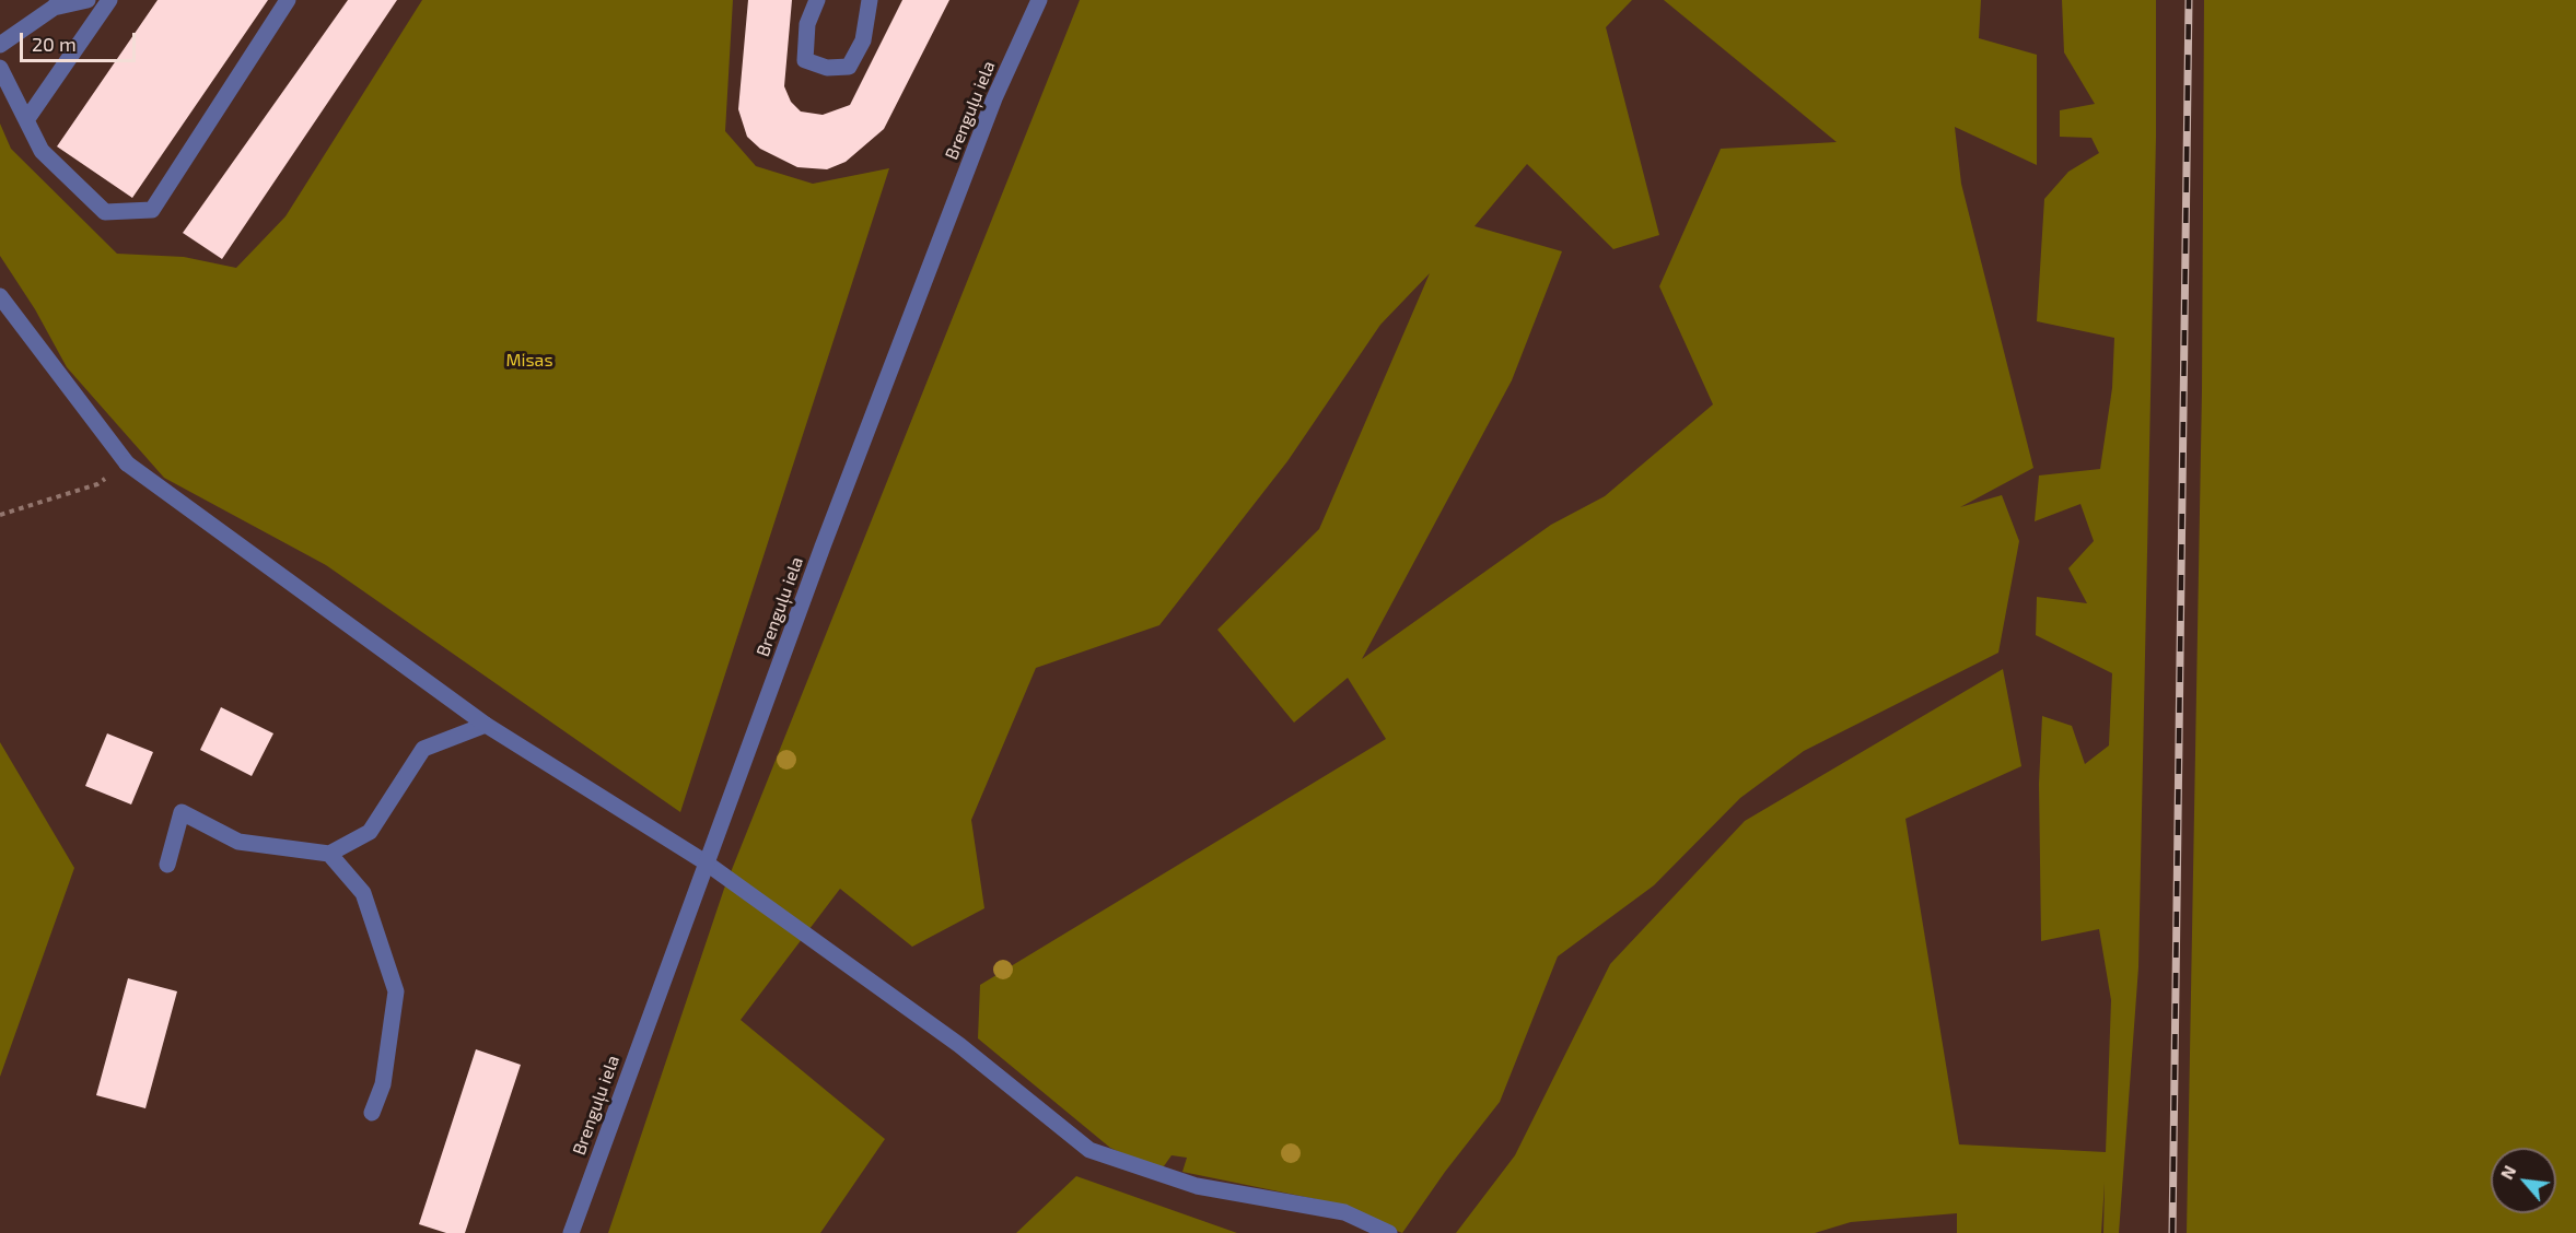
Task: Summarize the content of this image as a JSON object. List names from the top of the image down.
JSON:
{
  "streets": {
    "street": ["Brenguļu iela"]
  },
  "parks": ["Misas"],
  "scale_bar": "20 m",
  "north": "top left"
}
